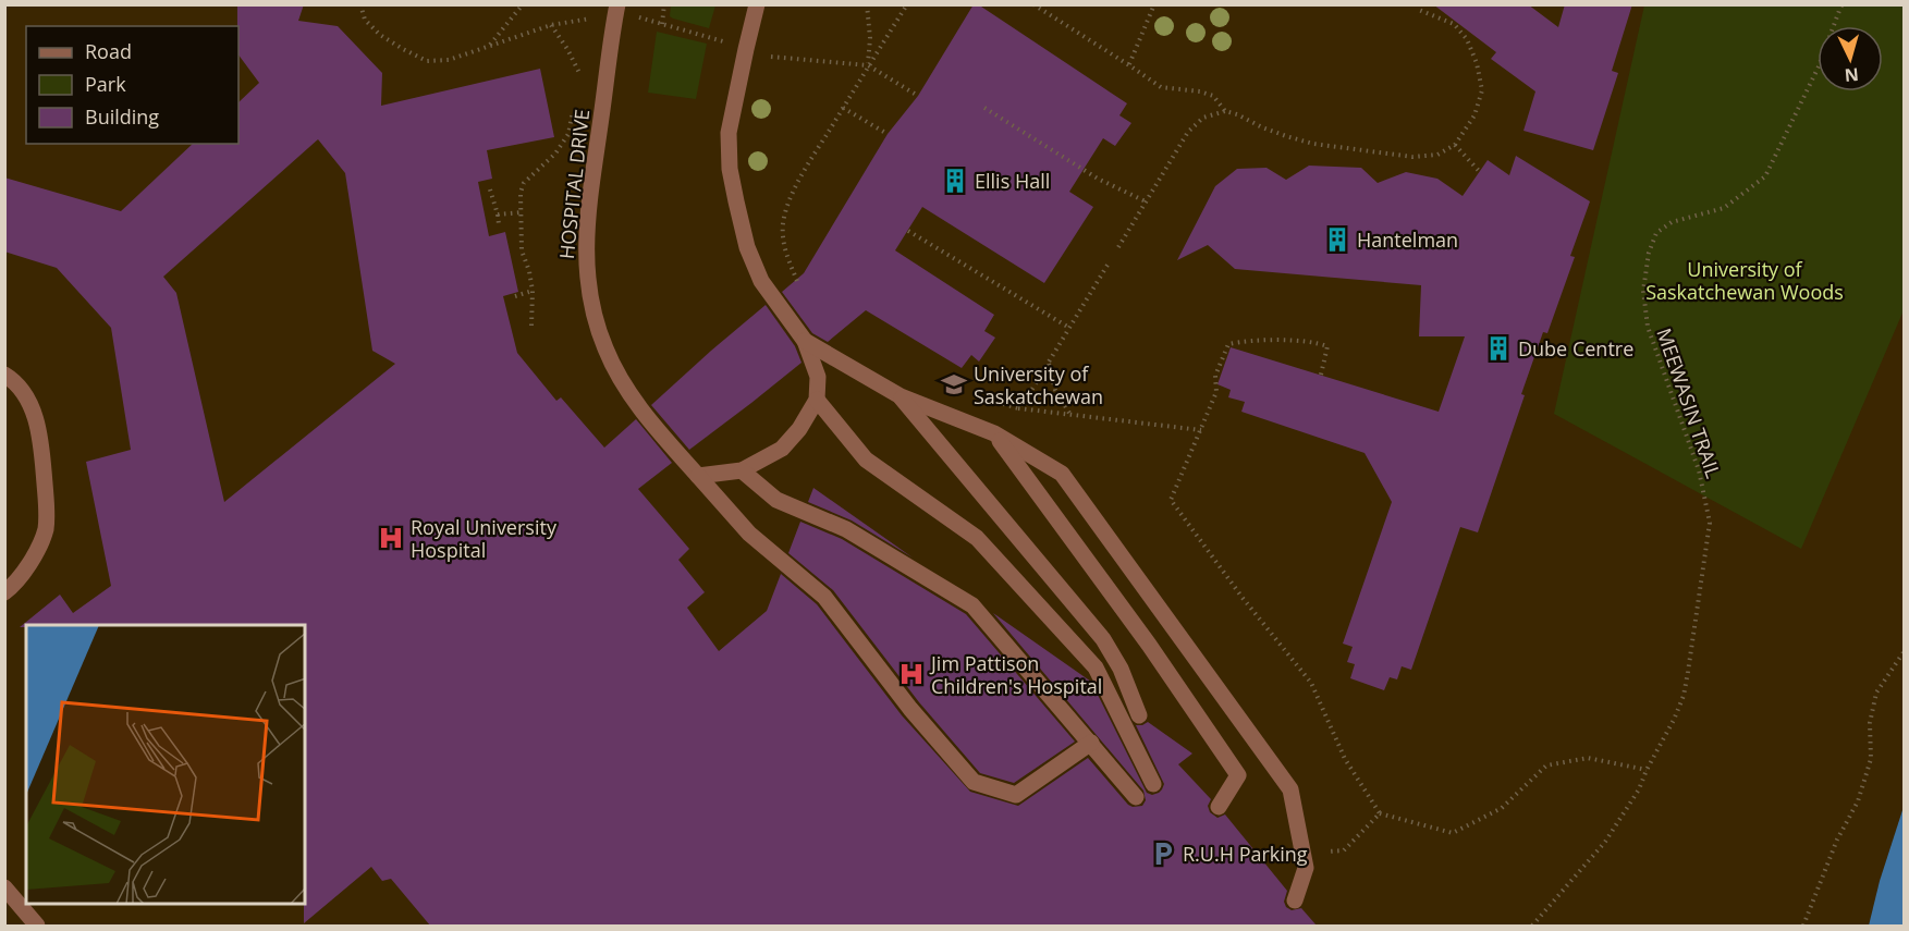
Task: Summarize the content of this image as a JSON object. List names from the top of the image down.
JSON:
{
  "streets": {
    "street": ["HOSPITAL DRIVE"],
    "path": ["MEEWASIN TRAIL"]
  },
  "parks": ["University of Saskatchewan Woods"],
  "places": {
    "building": ["Ellis Hall", "Hantelman", "Dube Centre"],
    "school or university": ["University of Saskatchewan"],
    "hospital": ["Royal University Hospital", "Jim Pattison Children's Hospital"],
    "parking": ["R.U.H Parking"]
  },
  "legend": ["Road", "Park", "Building"],
  "north": "bottom"
}
